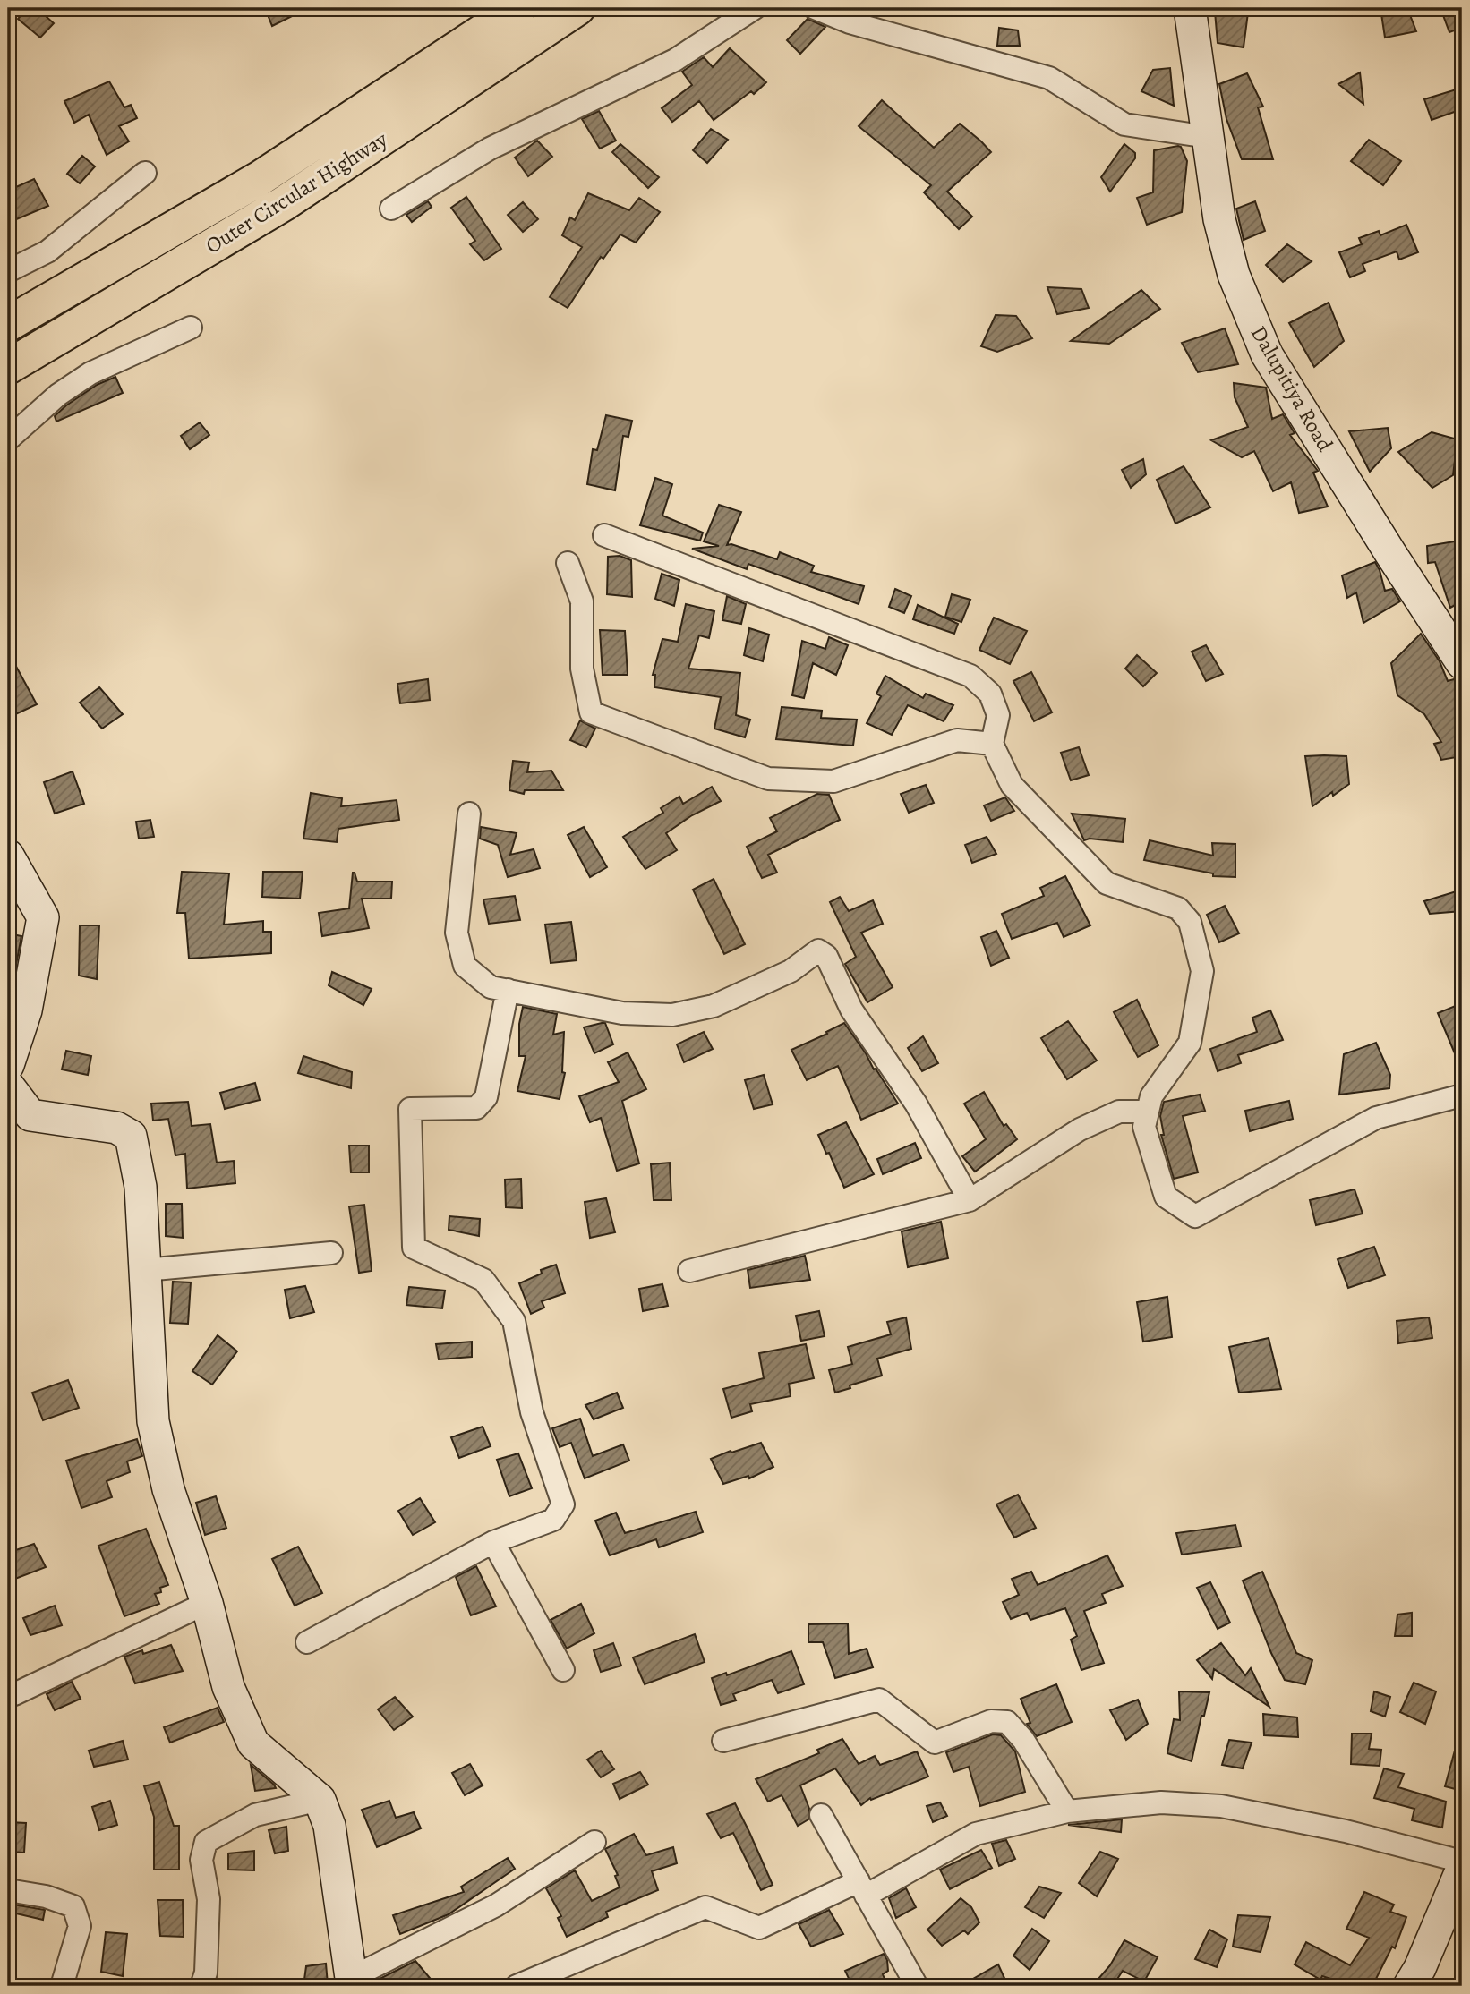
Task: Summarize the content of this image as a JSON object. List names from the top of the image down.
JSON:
{
  "streets": {
    "highway": ["Outer Circular Highway"],
    "street": ["Dalupitiya Road"]
  }
}
